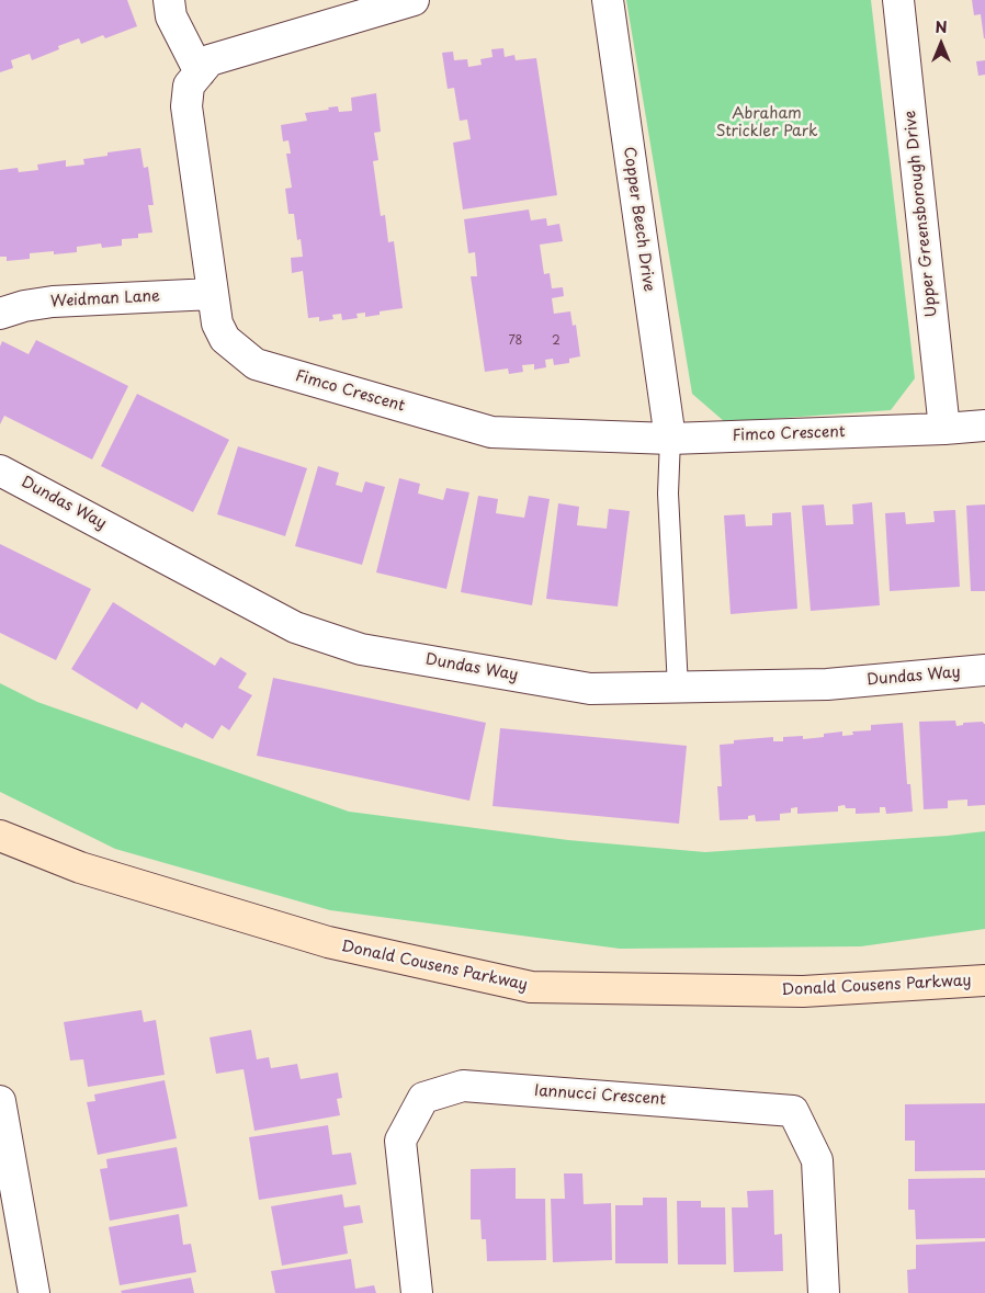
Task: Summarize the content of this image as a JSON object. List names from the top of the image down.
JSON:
{
  "streets": {
    "main road": ["Donald Cousens Parkway"],
    "street": [
      "Upper Greensborough Drive",
      "Copper Beech Drive",
      "Weidman Lane",
      "Fimco Crescent",
      "Dundas Way",
      "Iannucci Crescent"
    ]
  },
  "crossings": [
    ["Upper Greensborough Drive", "Fimco Crescent"],
    ["Copper Beech Drive", "Fimco Crescent"],
    ["Weidman Lane", "Fimco Crescent"]
  ],
  "parks": ["Abraham Strickler Park"],
  "house_numbers": ["78", "2"],
  "north": "top"
}
